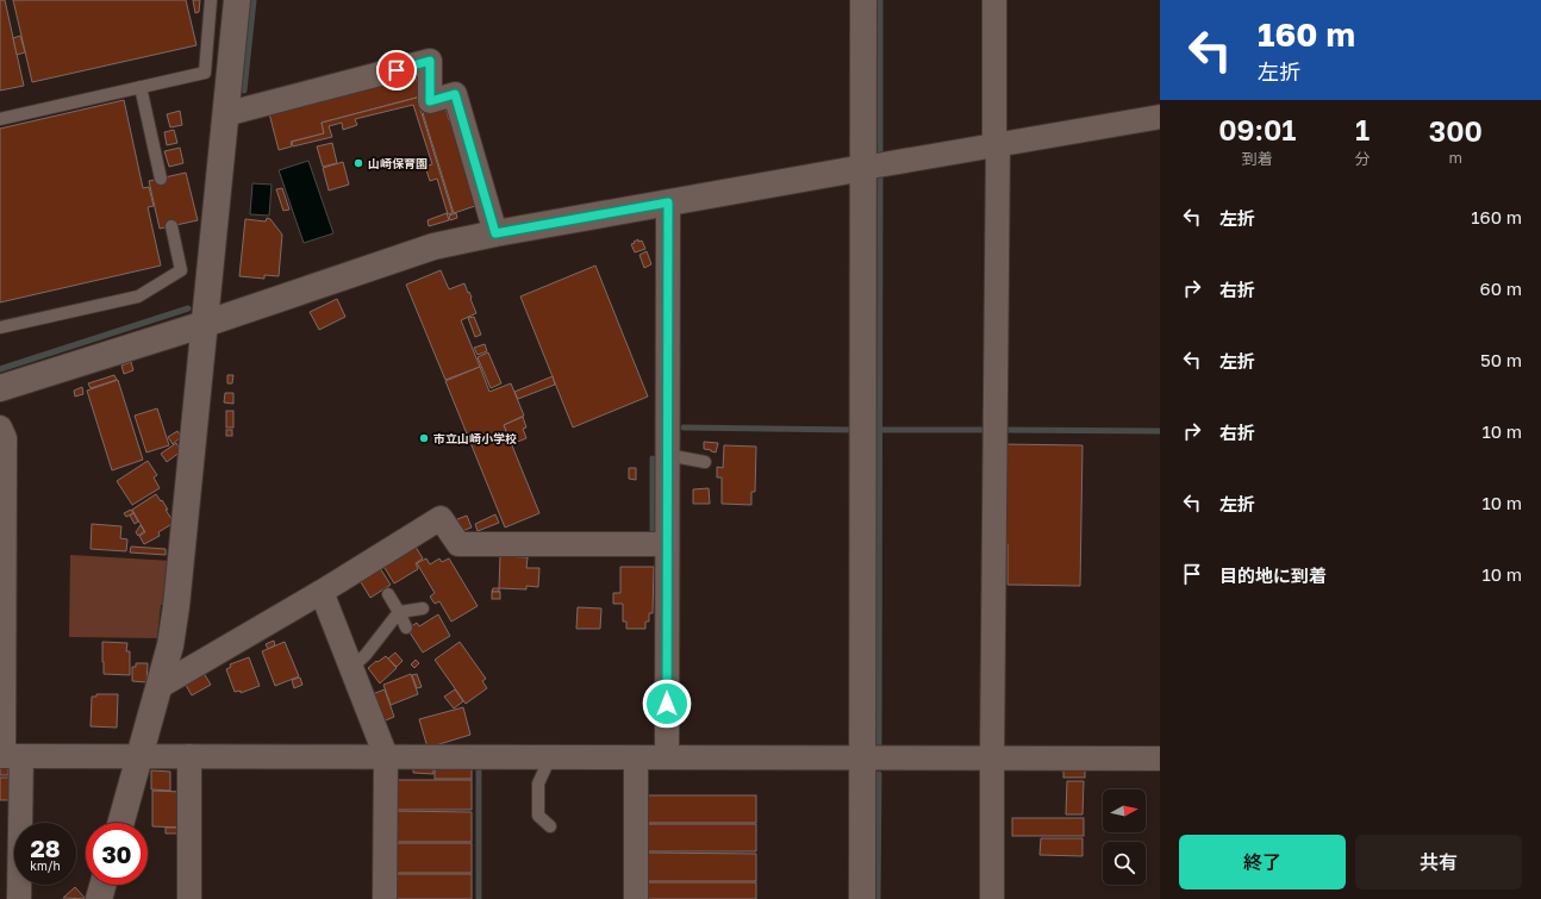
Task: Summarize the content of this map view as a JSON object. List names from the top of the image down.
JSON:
{
  "places": ["山崎保育園", "市立山崎小学校"],
  "north": "right",
  "page": {
    "turn": ["160 m", "左折"],
    "eta": [
      "09:01",
      "到着",
      "1",
      "分",
      "300",
      "m"
    ],
    "list": [
      {
        "name": "左折",
        "value": "160 m"
      },
      {
        "name": "右折",
        "value": "60 m"
      },
      {
        "name": "左折",
        "value": "50 m"
      },
      {
        "name": "右折",
        "value": "10 m"
      },
      {
        "name": "左折",
        "value": "10 m"
      },
      {
        "name": "目的地に到着",
        "value": "10 m"
      }
    ],
    "speed": "28 km/h",
    "limit": "30",
    "buttons": ["終了", "共有"]
  }
}
